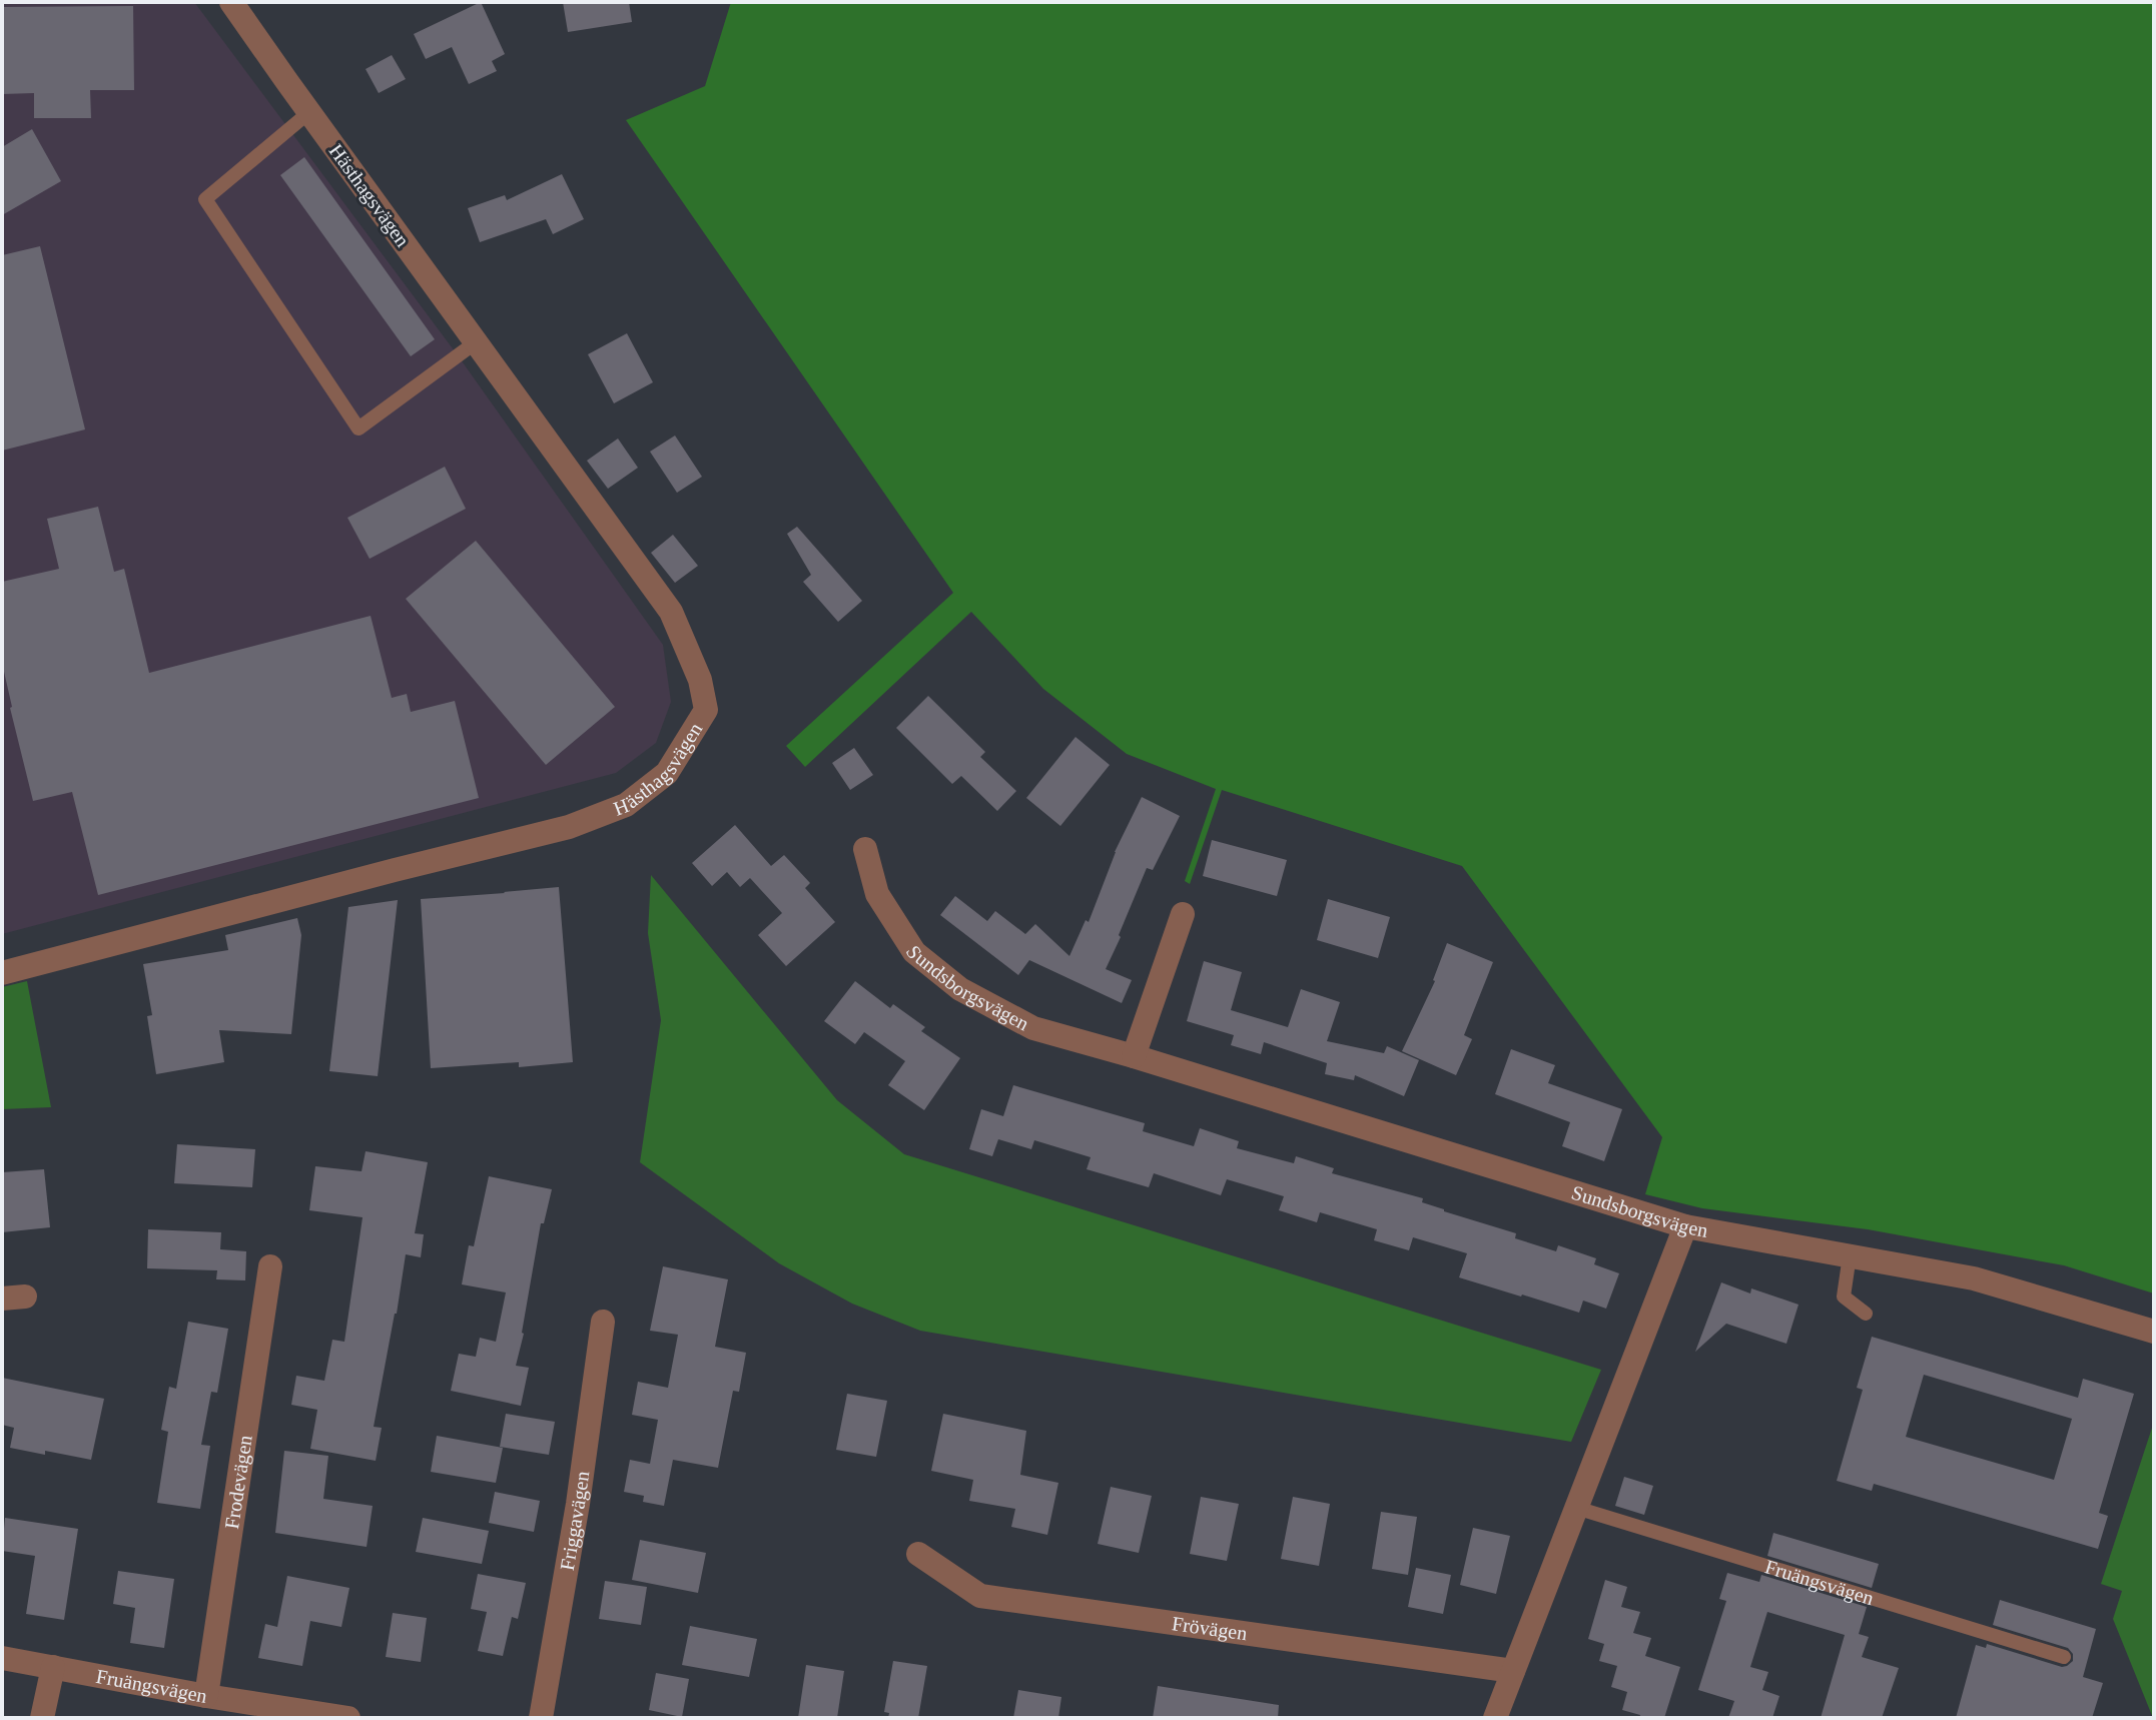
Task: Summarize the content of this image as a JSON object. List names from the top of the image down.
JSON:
{
  "streets": {
    "street": [
      "Hästhagsvägen",
      "Sundsborgsvägen",
      "Frodevägen",
      "Friggavägen",
      "Fruängsvägen",
      "Frövägen"
    ]
  },
  "crossings": [
    ["Frodevägen", "Fruängsvägen"]
  ]
}
